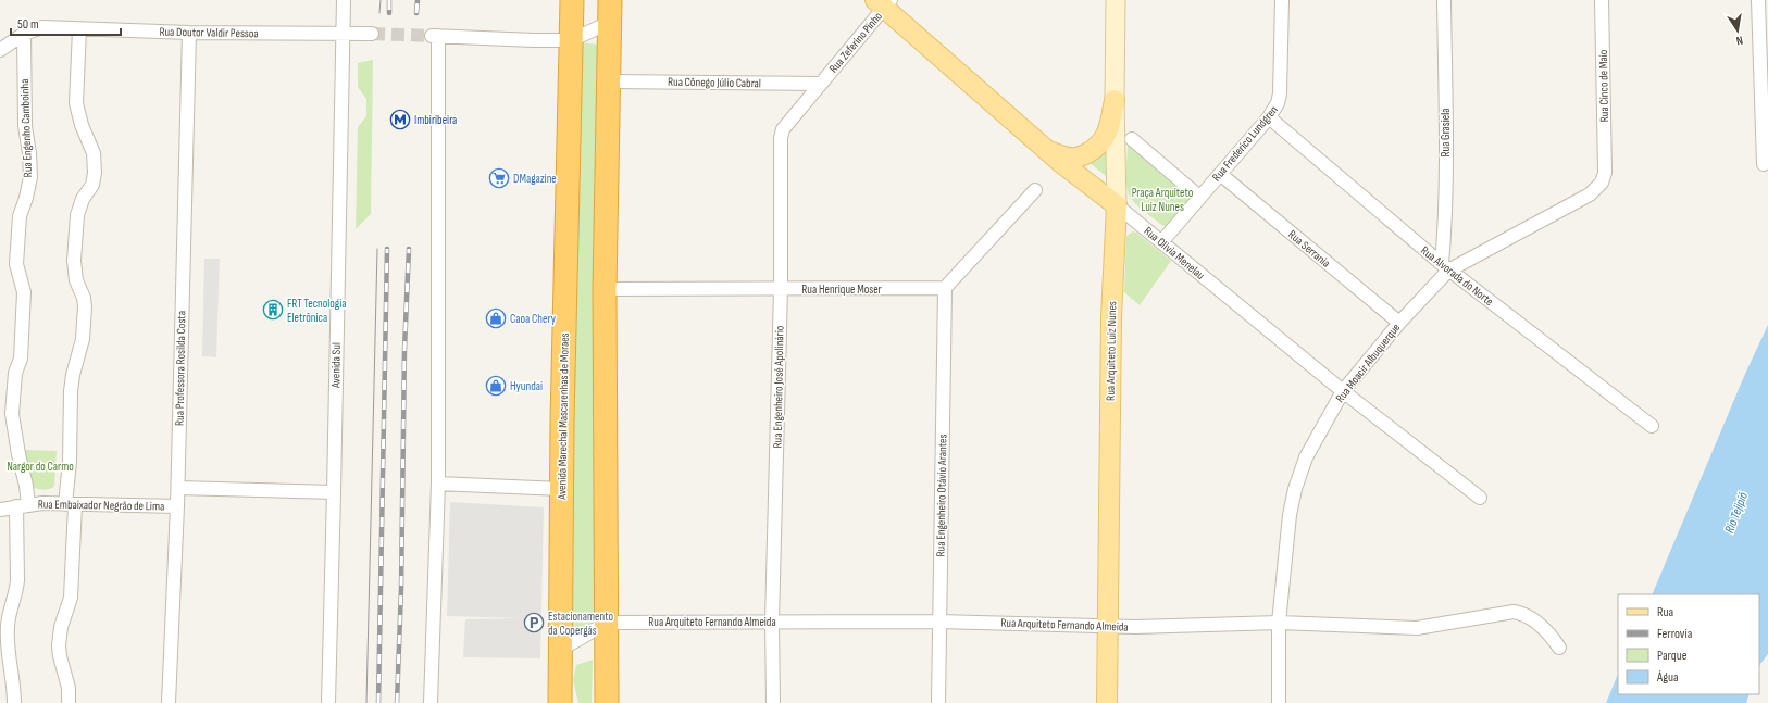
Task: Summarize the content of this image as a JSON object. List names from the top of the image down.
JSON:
{
  "streets": {
    "highway": ["Avenida Marechal Mascarenhas de Moraes"],
    "main road": ["Rua Olivia Menelau", "Rua Arquiteto Luiz Nunes"],
    "street": [
      "Rua Doutor Valdir Pessoa",
      "Rua Zeferino Pinho",
      "Rua Cônego Júlio Cabral",
      "Rua Cinco de Maio",
      "Rua Engenho Camboinha",
      "Rua Grasiela",
      "Rua Frederico Lundgren",
      "Rua Serrania",
      "Rua Alvorada do Norte",
      "Rua Henrique Moser",
      "Rua Moacir Albuquerque",
      "Avenida Sul",
      "Rua Professora Rosilda Costa",
      "Rua Engenheiro José Apolinário",
      "Rua Engenheiro Otávio Arantes",
      "Rua Embaixador Negrão de Lima",
      "Rua Arquiteto Fernando Almeida"
    ]
  },
  "crossings": [
    ["Rua Doutor Valdir Pessoa", "Rua Engenho Camboinha"],
    ["Rua Doutor Valdir Pessoa", "Avenida Sul"],
    ["Rua Doutor Valdir Pessoa", "Rua Professora Rosilda Costa"],
    ["Rua Zeferino Pinho", "Rua Cônego Júlio Cabral"],
    ["Rua Zeferino Pinho", "Rua Olivia Menelau"],
    ["Rua Zeferino Pinho", "Rua Engenheiro José Apolinário"],
    ["Rua Cônego Júlio Cabral", "Rua Engenheiro José Apolinário"],
    ["Rua Cinco de Maio", "Rua Moacir Albuquerque"],
    ["Rua Engenho Camboinha", "Rua Embaixador Negrão de Lima"],
    ["Rua Grasiela", "Rua Alvorada do Norte"],
    ["Rua Grasiela", "Rua Moacir Albuquerque"],
    ["Rua Frederico Lundgren", "Rua Serrania"],
    ["Rua Frederico Lundgren", "Rua Olivia Menelau"],
    ["Rua Frederico Lundgren", "Rua Alvorada do Norte"],
    ["Rua Serrania", "Rua Moacir Albuquerque"],
    ["Rua Olivia Menelau", "Rua Arquiteto Luiz Nunes"],
    ["Rua Olivia Menelau", "Rua Moacir Albuquerque"],
    ["Rua Alvorada do Norte", "Rua Moacir Albuquerque"],
    ["Rua Henrique Moser", "Rua Engenheiro José Apolinário"],
    ["Rua Henrique Moser", "Rua Engenheiro Otávio Arantes"],
    ["Rua Arquiteto Luiz Nunes", "Rua Arquiteto Fernando Almeida"],
    ["Rua Moacir Albuquerque", "Rua Arquiteto Fernando Almeida"],
    ["Avenida Sul", "Rua Embaixador Negrão de Lima"],
    ["Rua Professora Rosilda Costa", "Rua Embaixador Negrão de Lima"],
    ["Rua Engenheiro José Apolinário", "Rua Arquiteto Fernando Almeida"],
    ["Avenida Marechal Mascarenhas de Moraes", "Rua Arquiteto Fernando Almeida"],
    ["Rua Engenheiro Otávio Arantes", "Rua Arquiteto Fernando Almeida"]
  ],
  "water": ["Rio Tejipió"],
  "parks": ["Praça Arquiteto Luiz Nunes", "Nargor do Carmo"],
  "places": {
    "metro station": ["Imbiribeira"],
    "supermarket": ["DMagazine"],
    "building": ["FRT Tecnologia Eletrônica"],
    "shop": ["Caoa Chery", "Hyundai"],
    "parking": ["Estacionamento da Copergás"]
  },
  "legend": [
    "Rua",
    "Ferrovia",
    "Parque",
    "Água"
  ],
  "scale_bar": "50 m",
  "north": "bottom"
}
